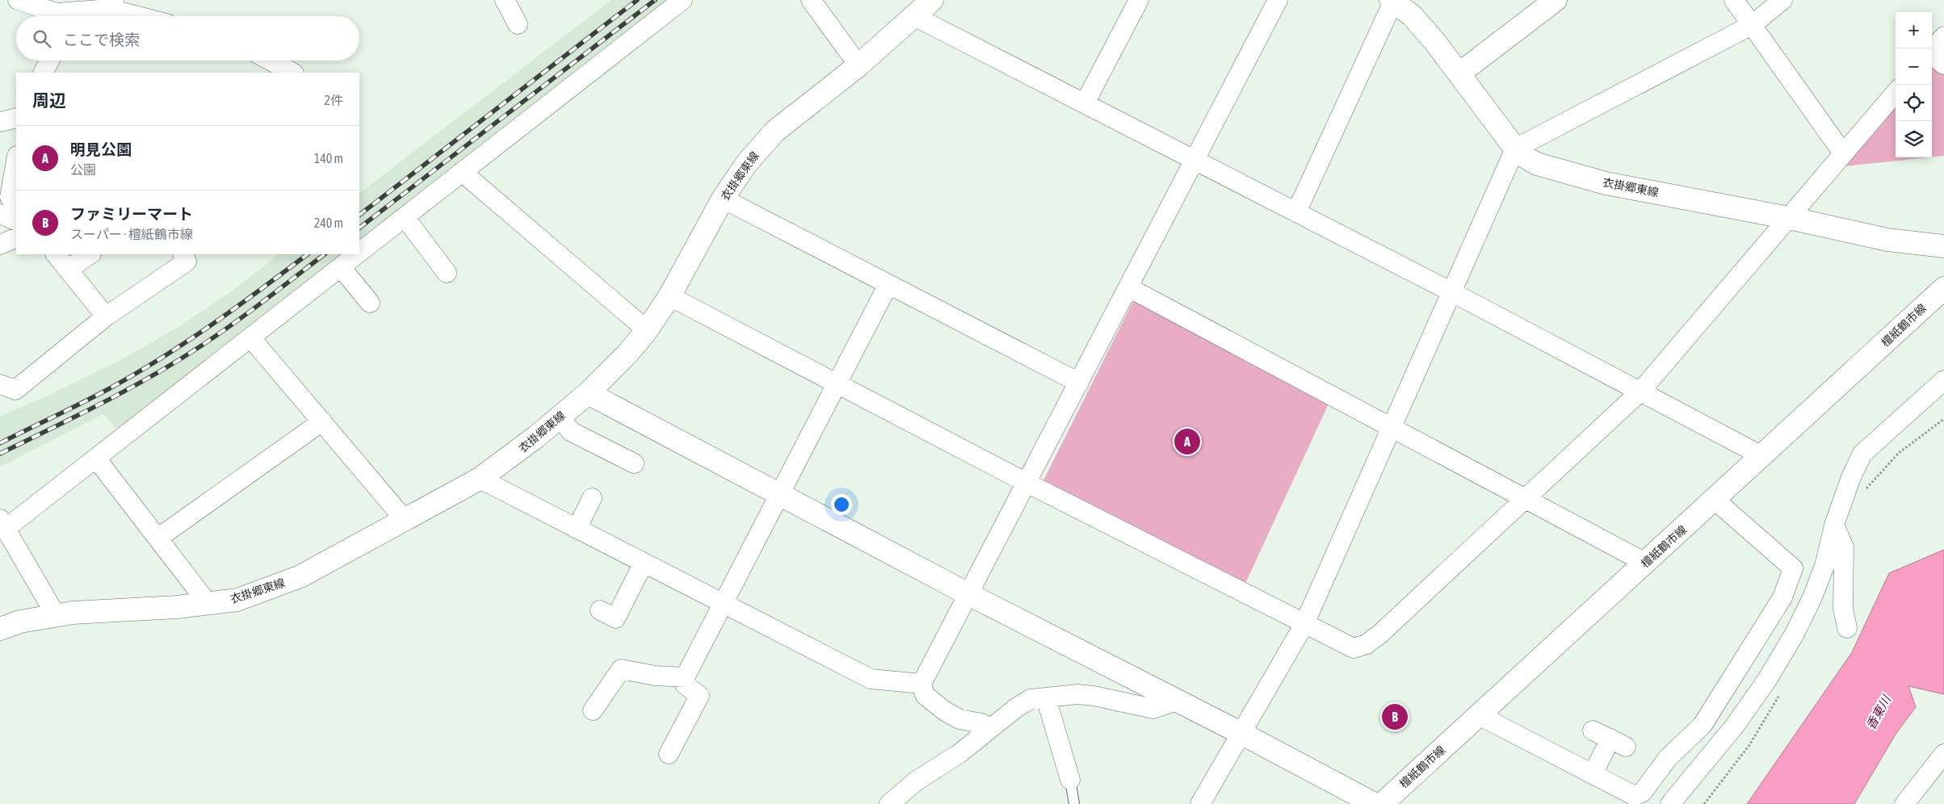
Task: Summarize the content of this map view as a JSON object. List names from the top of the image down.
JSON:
{
  "streets": {
    "main road": ["衣掛郷東線", "檀紙鶴市線"]
  },
  "water": ["香東川"],
  "page": {
    "map_buttons": ["+", "−"],
    "search": "ここで検索",
    "heading": ["周辺", "2件"],
    "list": [
      {
        "mark": "A",
        "name": "明見公園",
        "note": "公園",
        "value": "140 m"
      },
      {
        "mark": "B",
        "name": "ファミリーマート",
        "note": "スーパー · 檀紙鶴市線",
        "value": "240 m"
      }
    ],
    "pins": ["A", "B"]
  }
}
